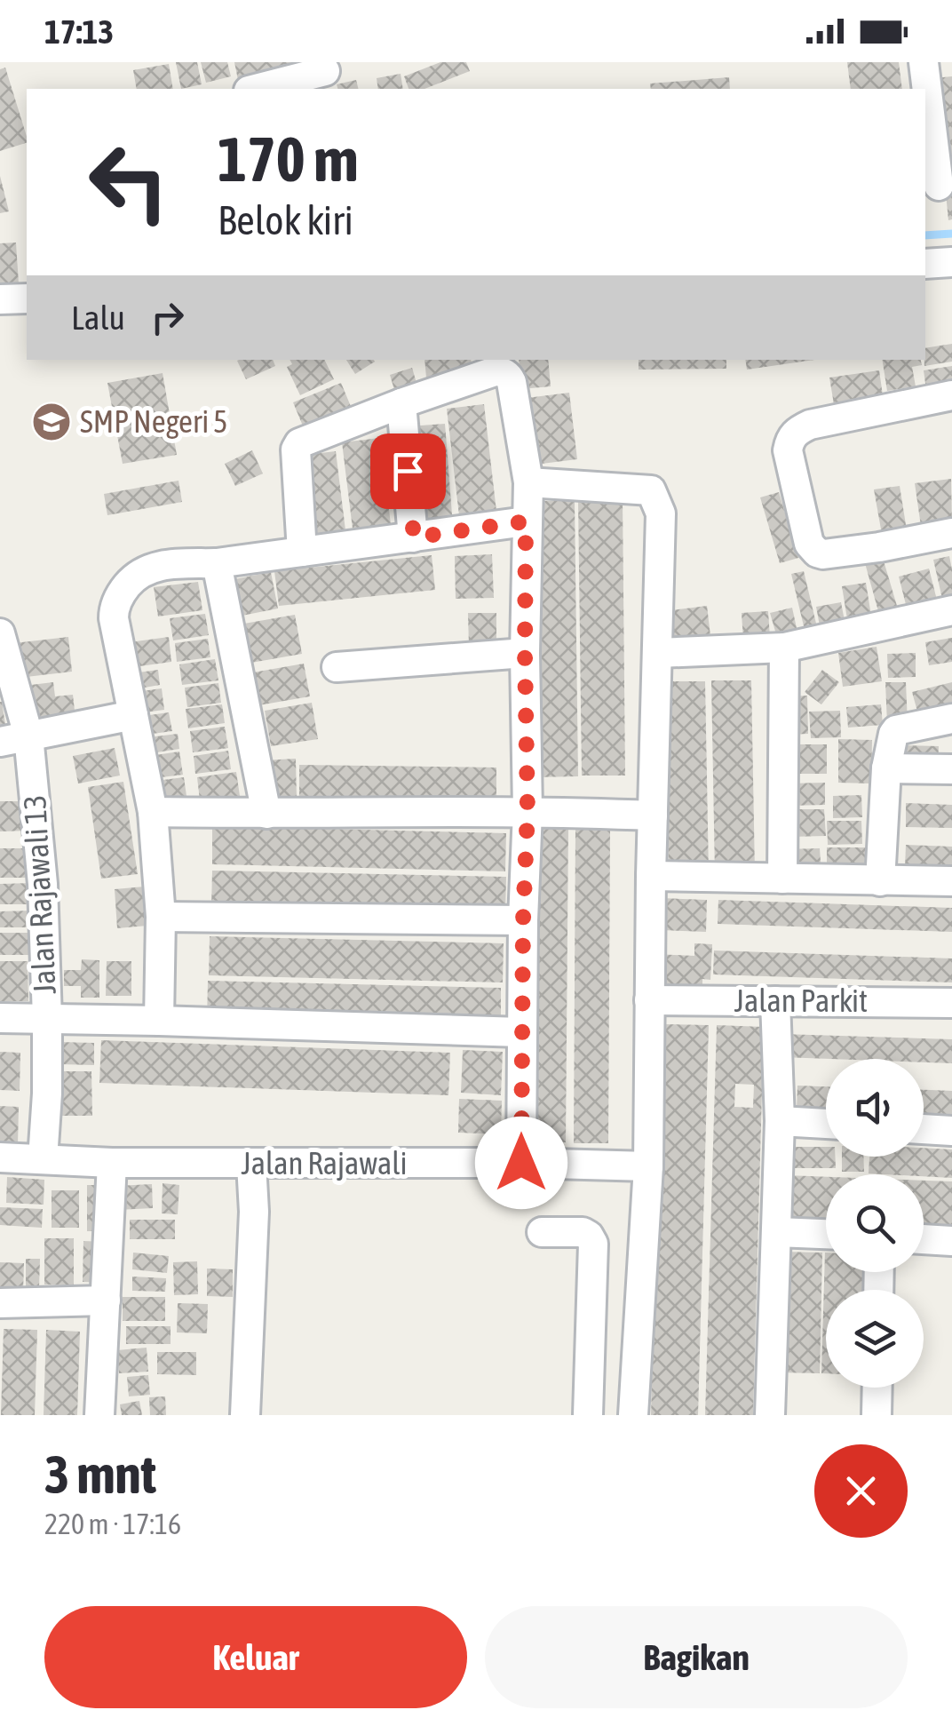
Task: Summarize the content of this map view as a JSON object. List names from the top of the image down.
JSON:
{
  "streets": {
    "street": ["Jalan Rajawali 13", "Jalan Parkit", "Jalan Rajawali"]
  },
  "crossings": [
    ["Jalan Rajawali 13", "Jalan Rajawali"]
  ],
  "places": {
    "school or university": ["SMP Negeri 5"]
  },
  "page": {
    "status": "17:13",
    "turn": ["170 m", "Belok kiri"],
    "then": "Lalu",
    "heading": ["3 mnt", "220 m · 17:16"],
    "buttons": ["Keluar", "Bagikan"]
  }
}
